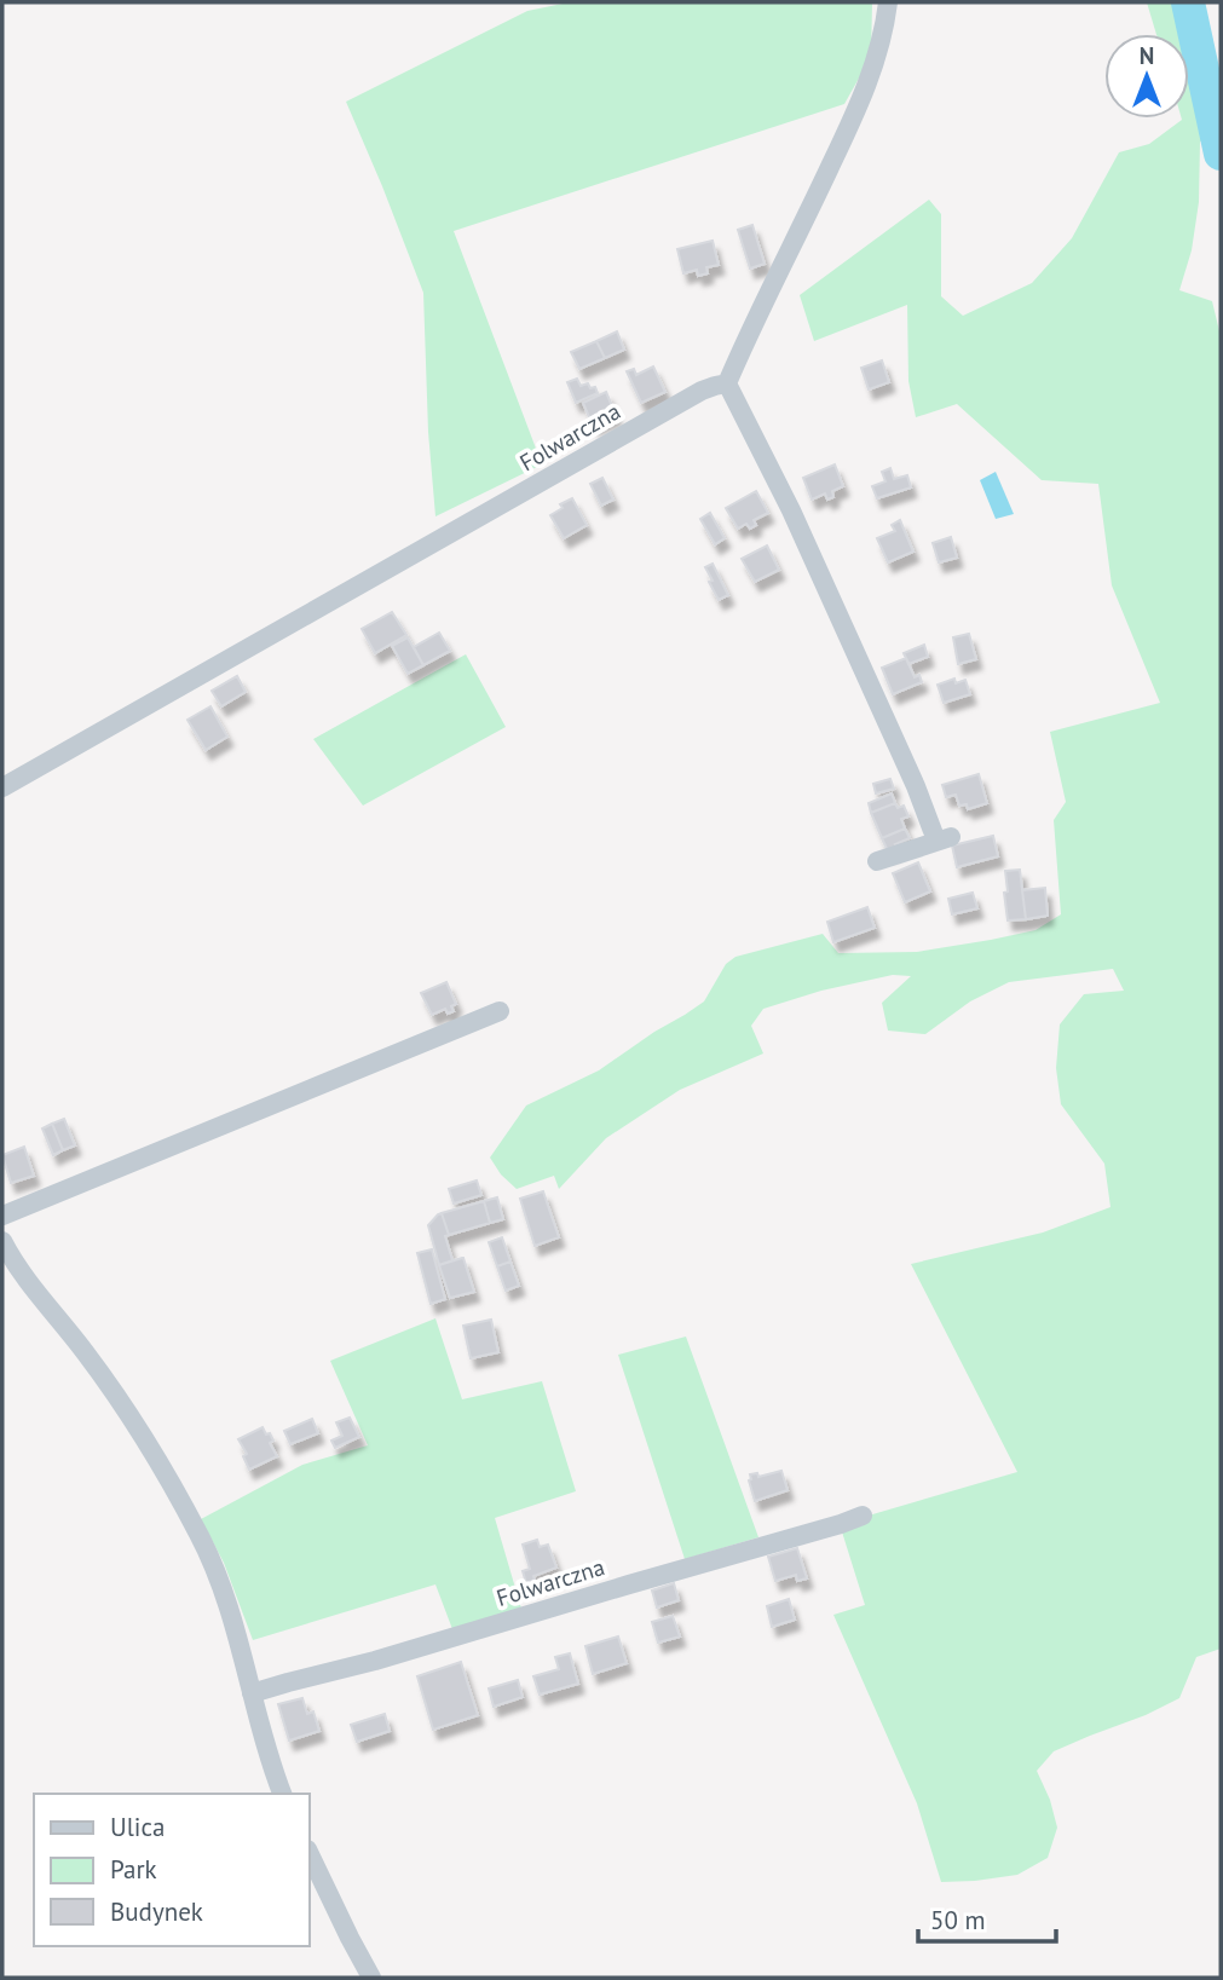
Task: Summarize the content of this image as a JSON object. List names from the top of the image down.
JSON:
{
  "streets": {
    "street": ["Folwarczna"]
  },
  "legend": ["Ulica", "Park", "Budynek"],
  "scale_bar": "50 m",
  "north": "top"
}
